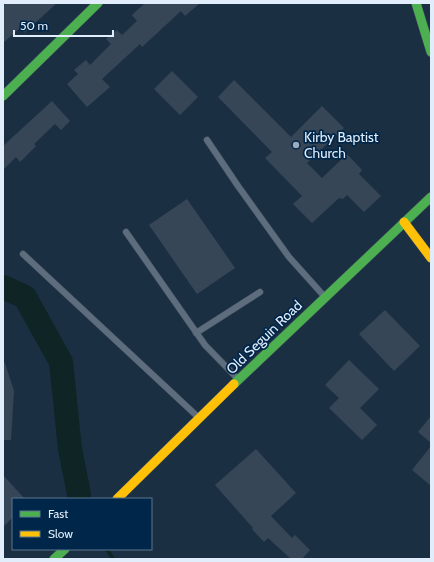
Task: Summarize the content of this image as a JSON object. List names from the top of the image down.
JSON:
{
  "streets": {
    "street": ["Old Seguin Road"]
  },
  "places": ["Kirby Baptist Church"],
  "legend": ["Fast", "Slow"],
  "scale_bar": "50 m"
}
